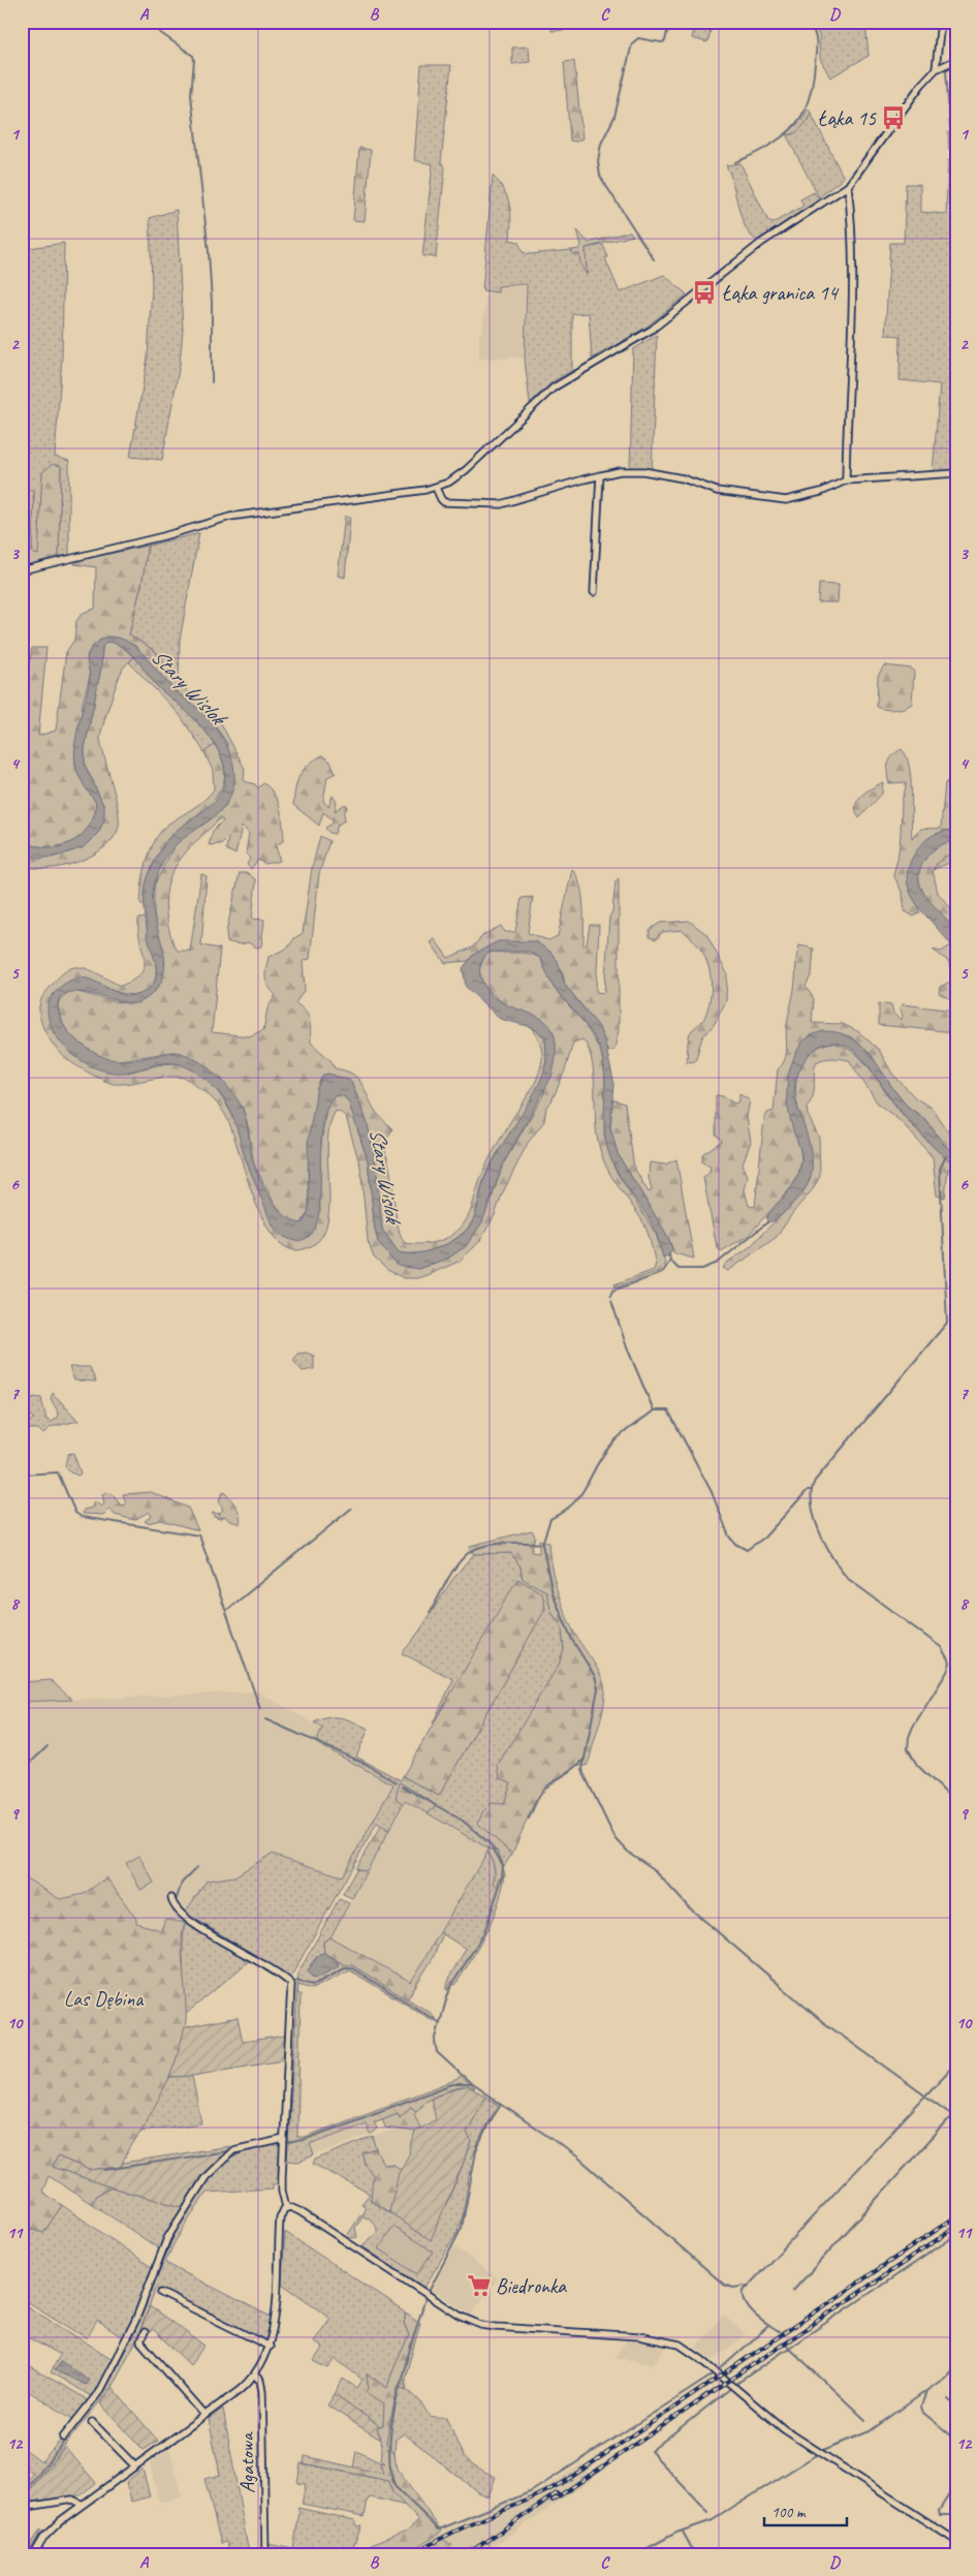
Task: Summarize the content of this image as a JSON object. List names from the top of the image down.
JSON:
{
  "streets": {
    "street": ["Agatowa"]
  },
  "water": ["Stary Wislok"],
  "parks": ["Las Dębina"],
  "places": {
    "bus stop": ["Łąka 15", "Łąka granica 14"],
    "supermarket": ["Biedronka"]
  },
  "scale_bar": "100 m",
  "grid": {
    "columns": [
      "A",
      "B",
      "C",
      "D"
    ],
    "rows": [
      "1",
      "2",
      "3",
      "4",
      "5",
      "6",
      "7",
      "8",
      "9",
      "10",
      "11",
      "12"
    ]
  }
}
